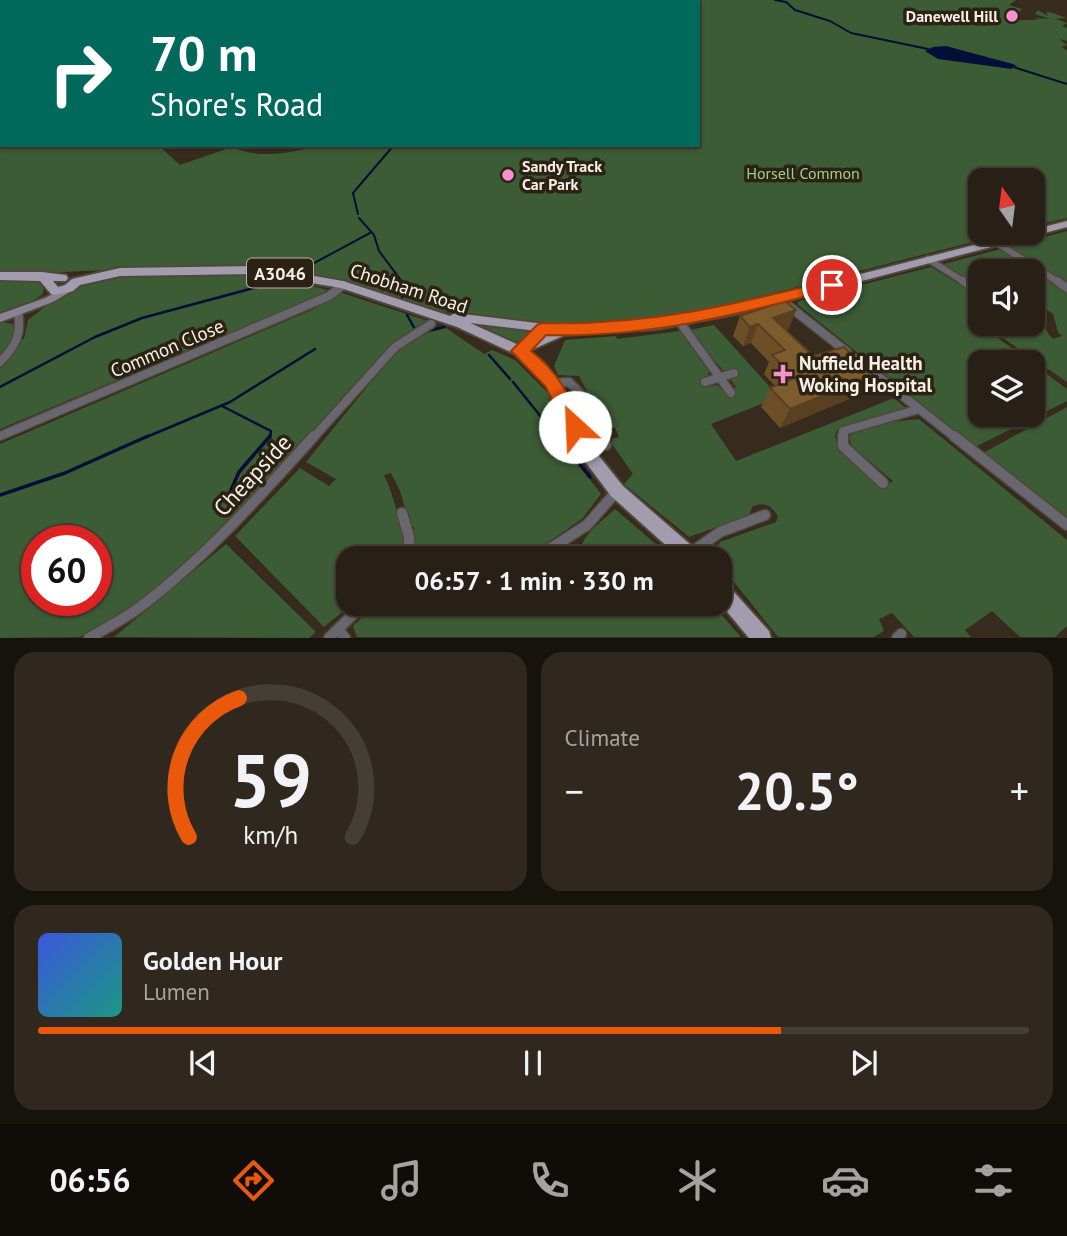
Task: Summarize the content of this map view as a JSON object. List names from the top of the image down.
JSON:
{
  "streets": {
    "main road": ["A3046", "Chobham Road"],
    "street": ["Common Close", "Cheapside"]
  },
  "crossings": [
    ["A3046", "Chobham Road"],
    ["Chobham Road", "Common Close"]
  ],
  "parks": ["Horsell Common"],
  "places": {
    "other": ["Danewell Hill", "Sandy Track Car Park"],
    "health": ["Nuffield Health Woking Hospital"]
  },
  "north": "top",
  "page": {
    "turn": ["70 m", "Shore's Road"],
    "limit": "60",
    "trip": "06:57 · 1 min · 330 m",
    "tile": "Climate",
    "heat": ["−", "20.5°", "+"],
    "song": ["Golden Hour", "Lumen"],
    "tabs": "06:56",
    "gauge": ["59", "km/h"]
  }
}
